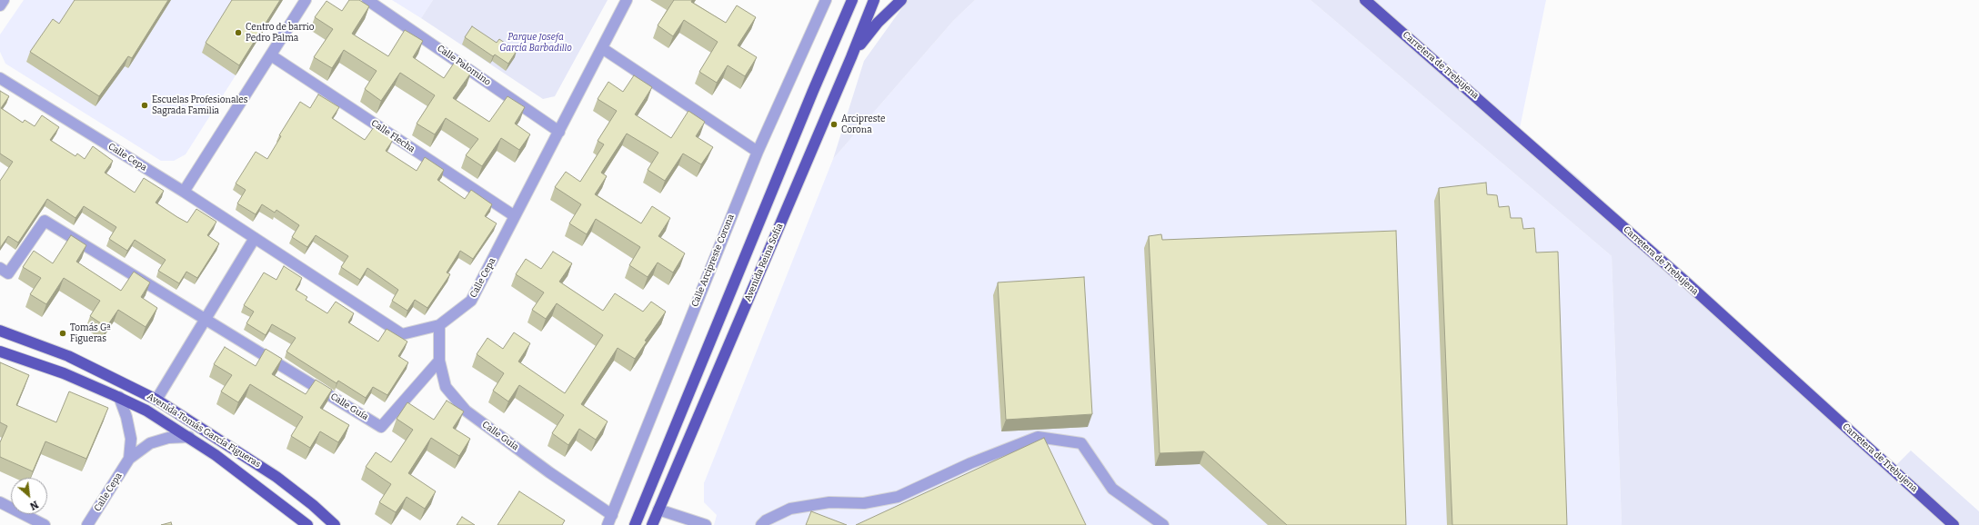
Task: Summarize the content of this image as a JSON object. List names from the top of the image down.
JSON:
{
  "streets": {
    "main road": ["Carretera de Trebujena", "Avenida Reina Sofía", "Avenida Tomás García Figueras"],
    "street": [
      "Calle Palomino",
      "Calle Flecha",
      "Calle Cepa",
      "Calle Arcipreste Corona",
      "Calle Guía",
      "Calle Guia"
    ]
  },
  "crossings": [
    ["Calle Palomino", "Calle Cepa"],
    ["Calle Flecha", "Calle Cepa"],
    ["Calle Cepa", "Avenida Tomás García Figueras"],
    ["Calle Cepa", "Calle Guia"],
    ["Calle Arcipreste Corona", "Calle Guia"],
    ["Calle Guía", "Calle Guia"]
  ],
  "parks": ["Parque Josefa García Barbadillo"],
  "places": [
    "Centro de barrio Pedro Palma",
    "Escuelas Profesionales Sagrada Familia",
    "Arcipreste Corona",
    "Tomás Gª Figueras"
  ],
  "north": "bottom right"
}
